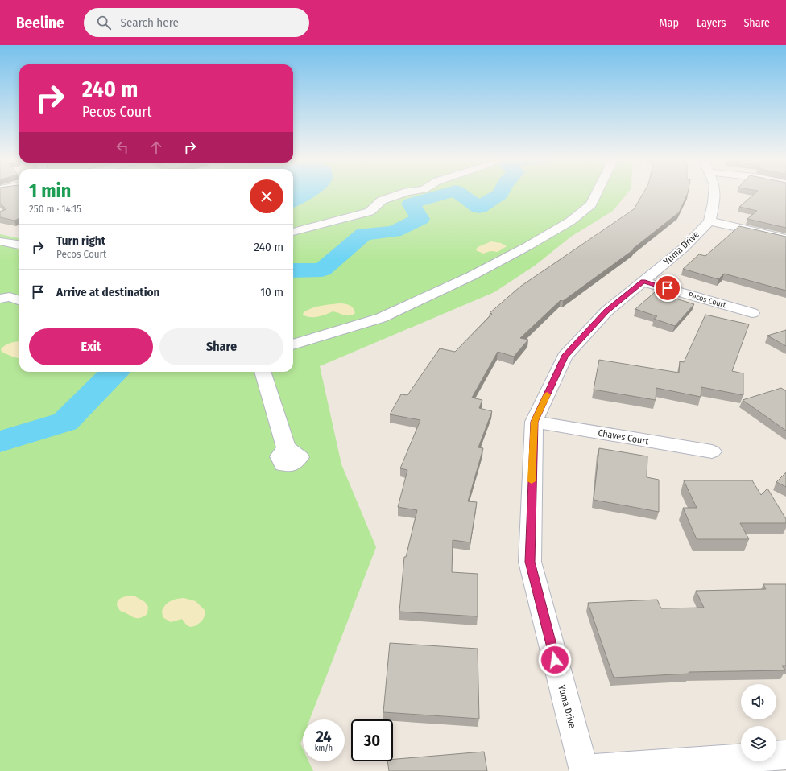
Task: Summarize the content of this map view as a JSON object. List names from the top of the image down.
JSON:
{
  "streets": {
    "street": ["Yuma Drive", "Pecos Court", "Chaves Court"]
  },
  "crossings": [
    ["Yuma Drive", "Pecos Court"],
    ["Yuma Drive", "Chaves Court"]
  ],
  "page": {
    "header": "Beeline",
    "search": "Search here",
    "nav": ["Map", "Layers", "Share"],
    "turn": ["240 m", "Pecos Court"],
    "heading": ["1 min", "250 m · 14:15"],
    "list": [
      {
        "name": "Turn right",
        "note": "Pecos Court",
        "value": "240 m"
      },
      {
        "name": "Arrive at destination",
        "value": "10 m"
      }
    ],
    "buttons": ["Exit", "Share"],
    "speed": "24 km/h",
    "limit": "30"
  }
}
